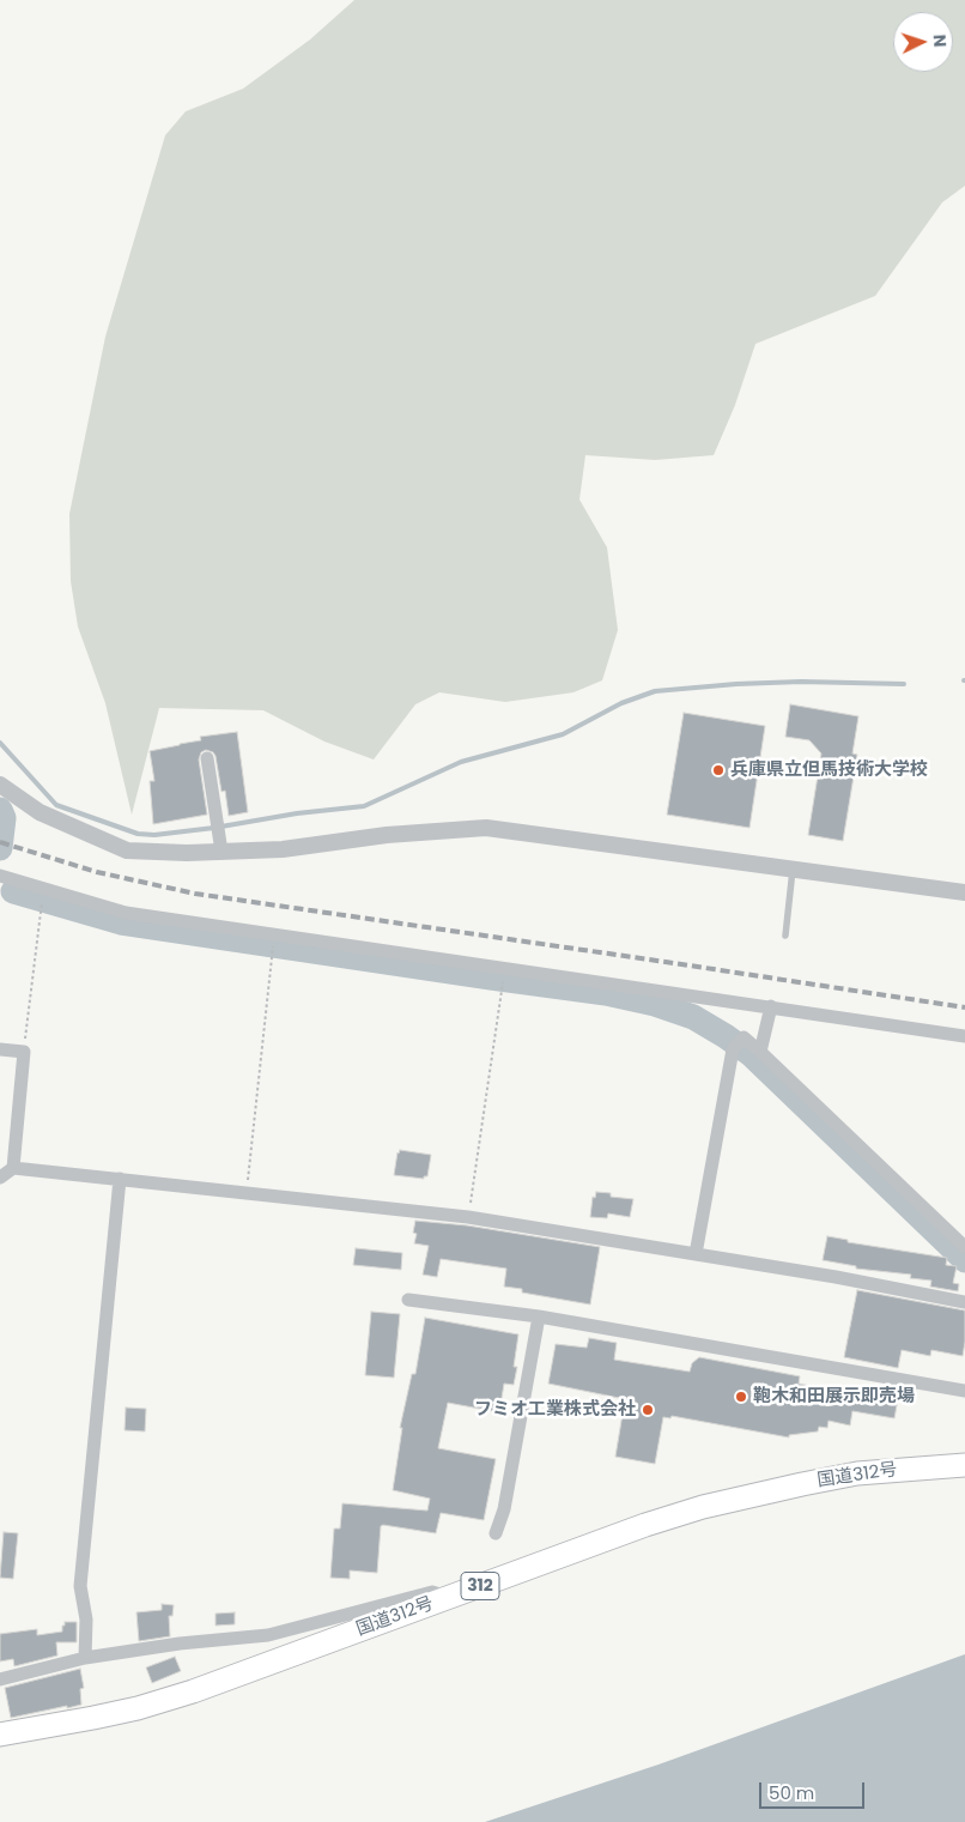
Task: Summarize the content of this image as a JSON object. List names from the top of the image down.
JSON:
{
  "streets": {
    "highway": ["国道312号", "312"]
  },
  "places": ["兵庫県立但馬技術大学校", "鞄木和田展示即売場", "フミオ工業株式会社"],
  "scale_bar": "50 m",
  "north": "right"
}
